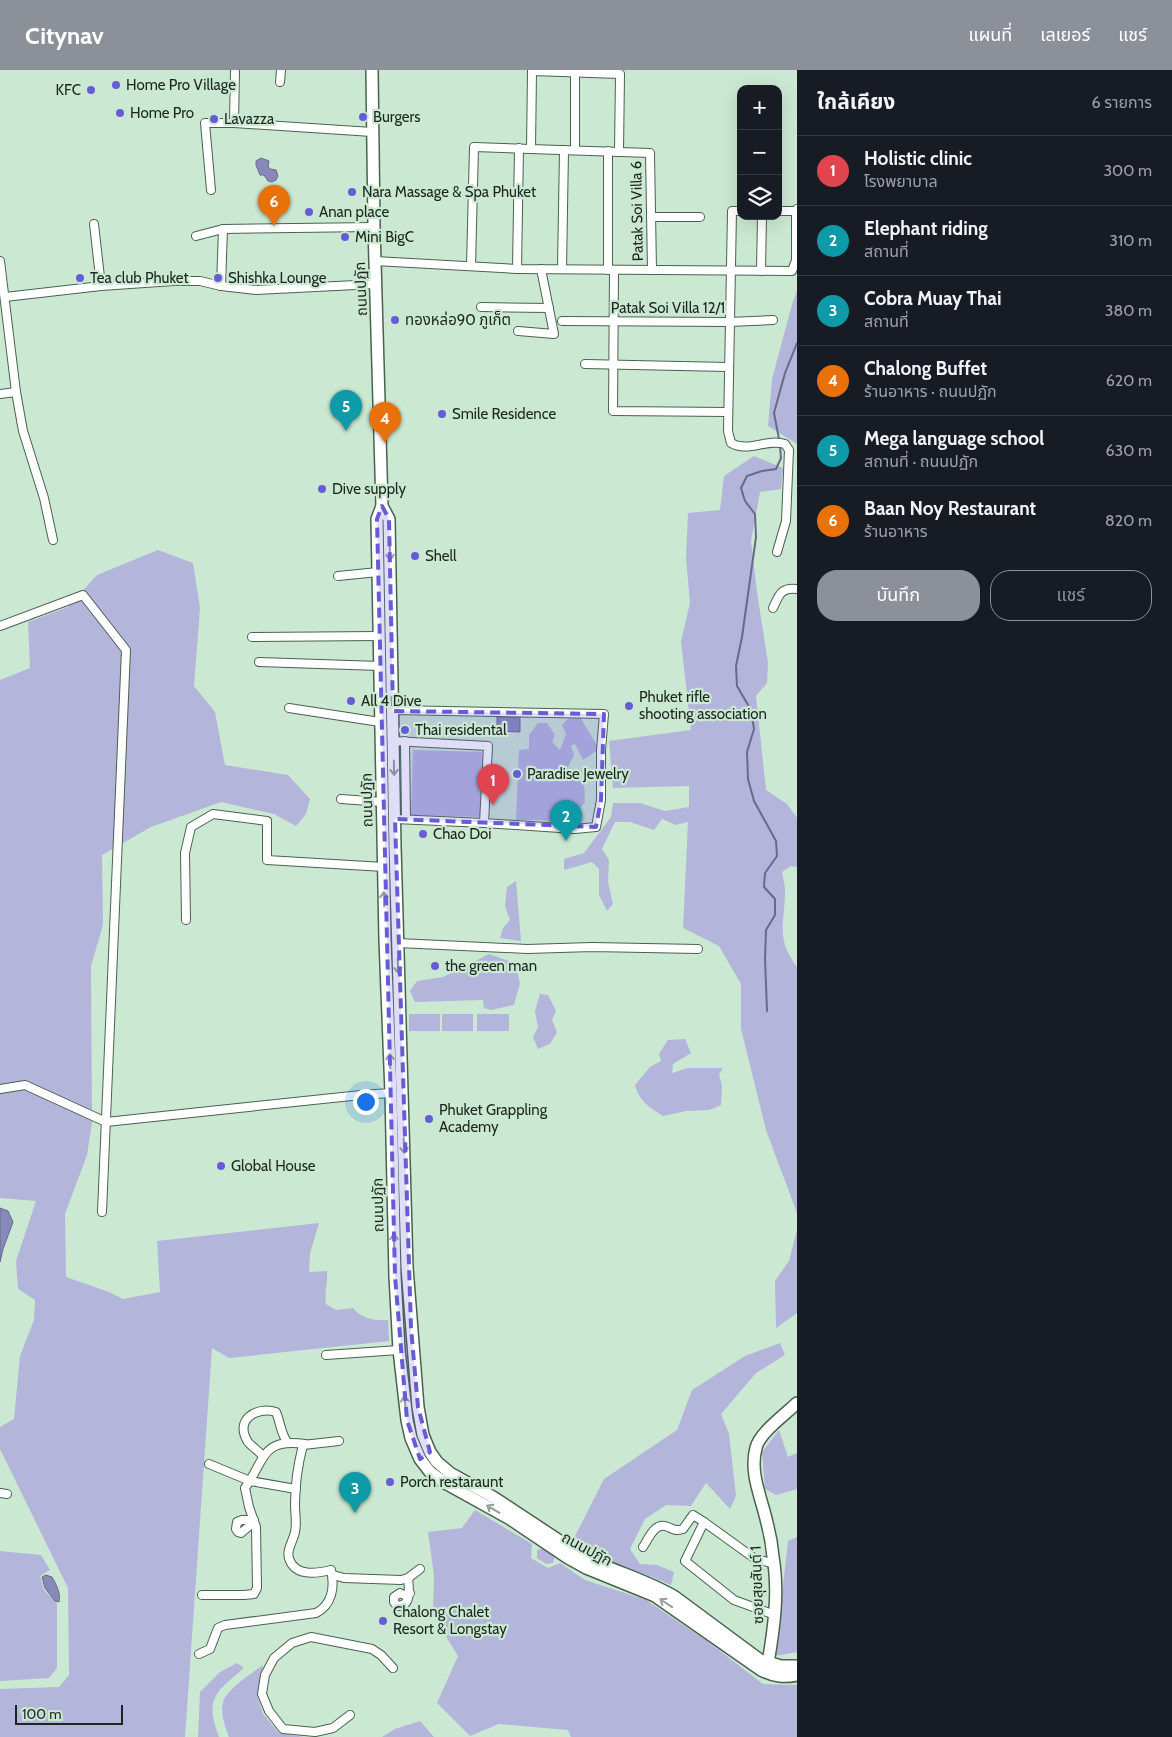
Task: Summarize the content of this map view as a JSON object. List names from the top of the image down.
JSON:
{
  "streets": {
    "main road": ["ถนนปฏัก", "ซอยสุขสันต์ 1"],
    "street": ["Patak Soi Villa 6", "Patak Soi Villa 12/1"]
  },
  "crossings": [
    ["ถนนปฏัก", "ซอยสุขสันต์ 1"]
  ],
  "places": [
    "Home Pro Village",
    "KFC",
    "Home Pro",
    "Burgers",
    "Lavazza",
    "Nara Massage & Spa Phuket",
    "Anan place",
    "Mini BigC",
    "Tea club Phuket",
    "Shishka Lounge",
    "ทองหล่อ90 ภูเก็ต",
    "Smile Residence",
    "Dive supply",
    "Shell",
    "All 4 Dive",
    "Phuket rifle shooting association",
    "Thai residental",
    "Paradise Jewelry",
    "Chao Doi",
    "the green man",
    "Phuket Grappling Academy",
    "Global House",
    "Porch restaraunt",
    "Chalong Chalet Resort & Longstay"
  ],
  "scale_bar": "100 m",
  "page": {
    "header": "Citynav",
    "nav": ["แผนที่", "เลเยอร์", "แชร์"],
    "heading": ["ใกล้เคียง", "6 รายการ"],
    "map_buttons": ["+", "−"],
    "list": [
      {
        "mark": "1",
        "name": "Holistic clinic",
        "note": "โรงพยาบาล",
        "value": "300 m"
      },
      {
        "mark": "2",
        "name": "Elephant riding",
        "note": "สถานที่",
        "value": "310 m"
      },
      {
        "mark": "3",
        "name": "Cobra Muay Thai",
        "note": "สถานที่",
        "value": "380 m"
      },
      {
        "mark": "4",
        "name": "Chalong Buffet",
        "note": "ร้านอาหาร · ถนนปฏัก",
        "value": "620 m"
      },
      {
        "mark": "5",
        "name": "Mega language school",
        "note": "สถานที่ · ถนนปฏัก",
        "value": "630 m"
      },
      {
        "mark": "6",
        "name": "Baan Noy Restaurant",
        "note": "ร้านอาหาร",
        "value": "820 m"
      }
    ],
    "pins": [
      "6",
      "5",
      "4",
      "1",
      "2",
      "3"
    ],
    "buttons": ["บันทึก", "แชร์"],
    "scale": "100 m"
  }
}
